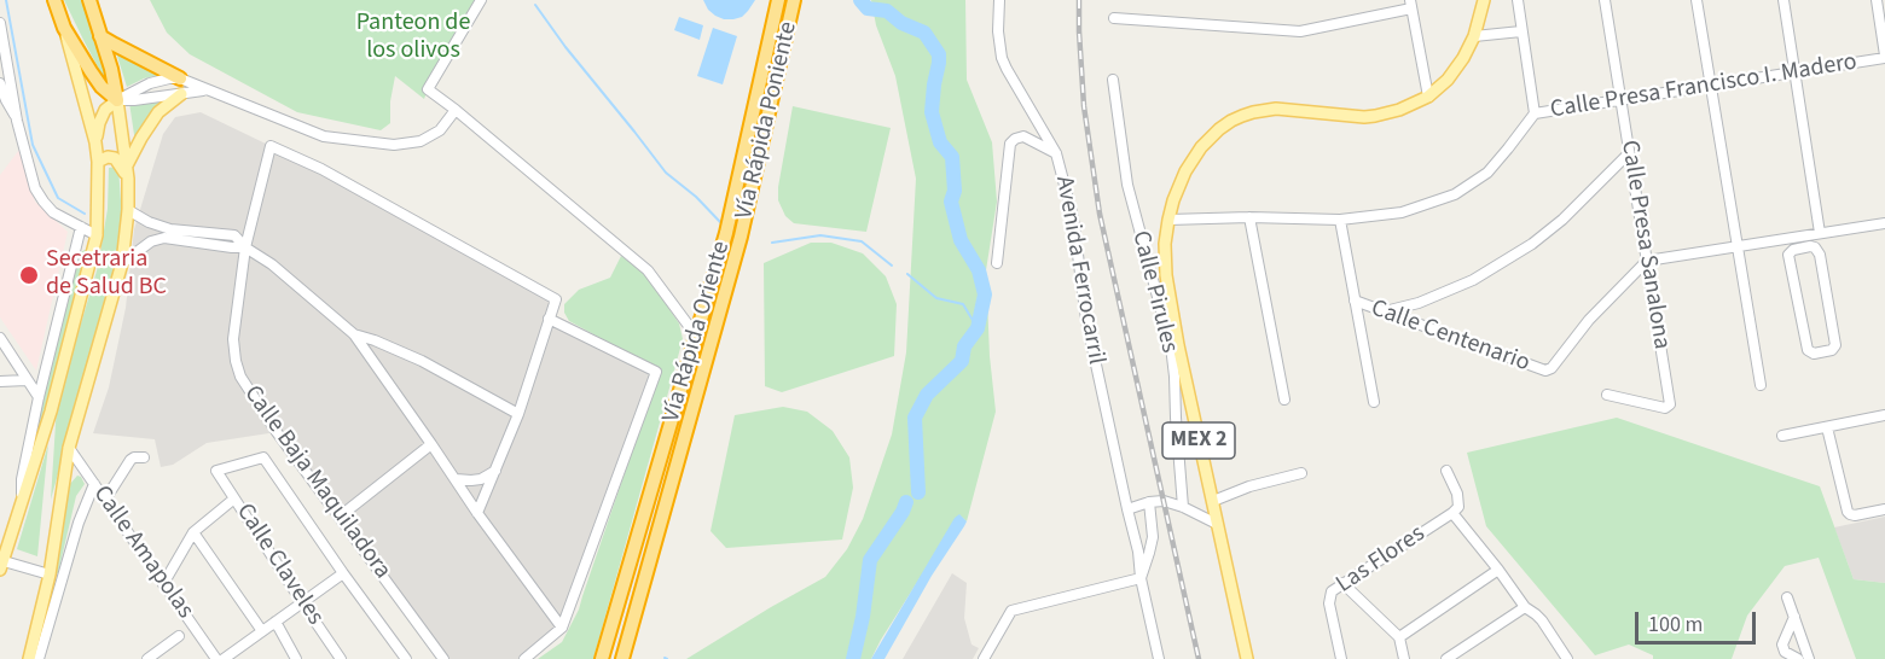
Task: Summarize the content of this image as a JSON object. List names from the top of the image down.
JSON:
{
  "streets": {
    "highway": ["Vía Rápida Poniente", "Vía Rápida Oriente"],
    "main road": ["MEX 2"],
    "street": [
      "Calle Presa Francisco I. Madero",
      "Calle Presa Sanalona",
      "Avenida Ferrocarril",
      "Calle Pirules",
      "Calle Centenario",
      "Calle Baja Maquiladora",
      "Calle Amapolas",
      "Las Flores",
      "Calle Claveles"
    ]
  },
  "crossings": [
    ["Calle Presa Francisco I. Madero", "Calle Presa Sanalona"],
    ["Calle Presa Francisco I. Madero", "MEX 2"],
    ["Calle Presa Sanalona", "Calle Centenario"],
    ["Calle Pirules", "MEX 2"]
  ],
  "parks": ["Panteon de los olivos"],
  "places": ["Secetraria de Salud BC"],
  "scale_bar": "100 m"
}
